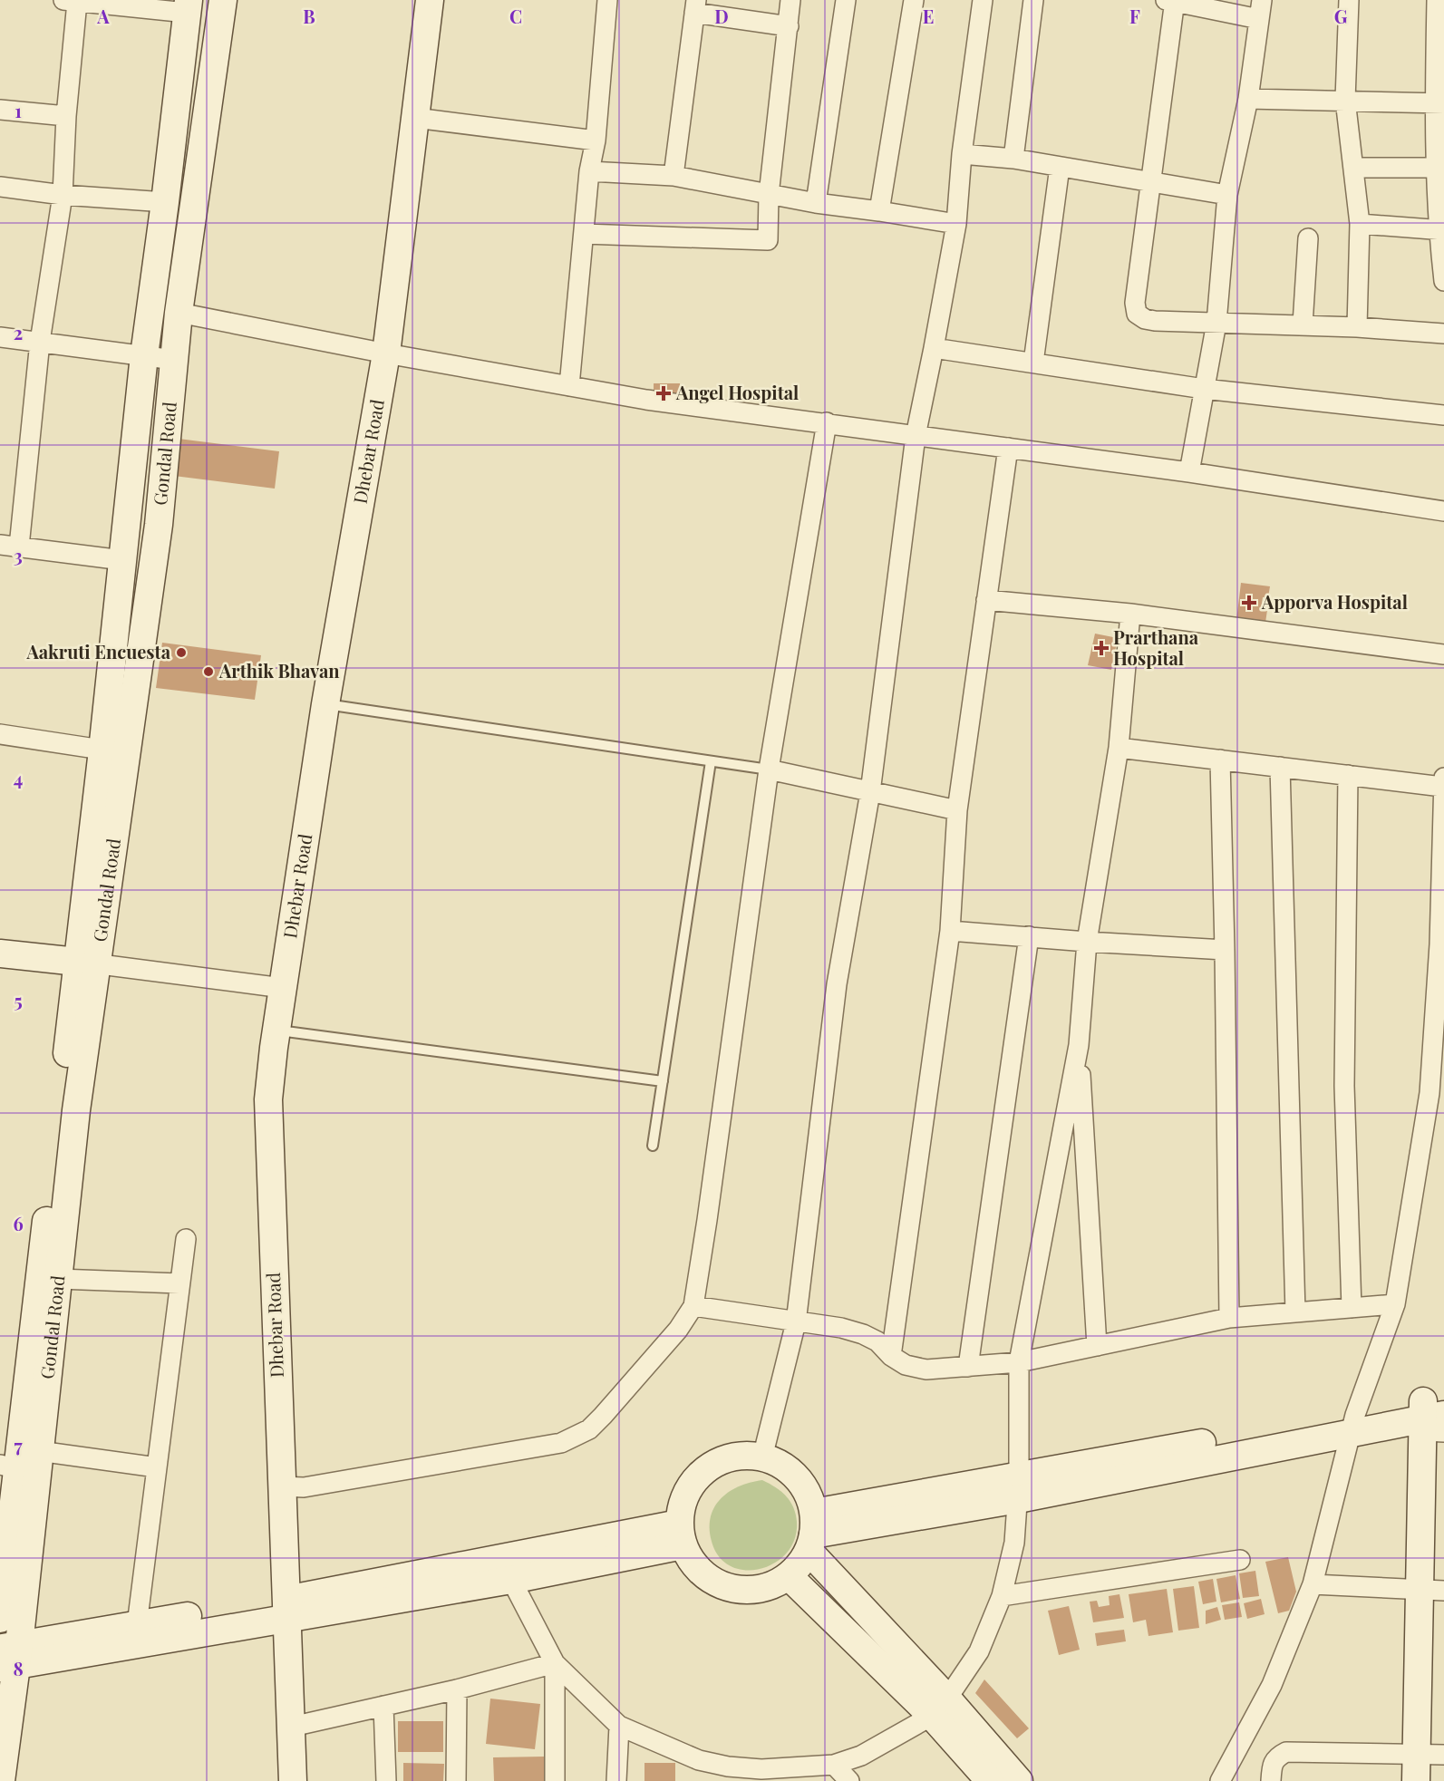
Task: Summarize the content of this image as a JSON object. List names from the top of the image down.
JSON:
{
  "streets": {
    "main road": ["Dhebar Road", "Gondal Road"]
  },
  "places": {
    "health": ["Angel Hospital", "Apporva Hospital", "Prarthana Hospital"],
    "other": ["Aakruti Encuesta", "Arthik Bhavan"]
  },
  "grid": {
    "columns": [
      "A",
      "B",
      "C",
      "D",
      "E",
      "F",
      "G"
    ],
    "rows": [
      "1",
      "2",
      "3",
      "4",
      "5",
      "6",
      "7",
      "8"
    ]
  }
}
